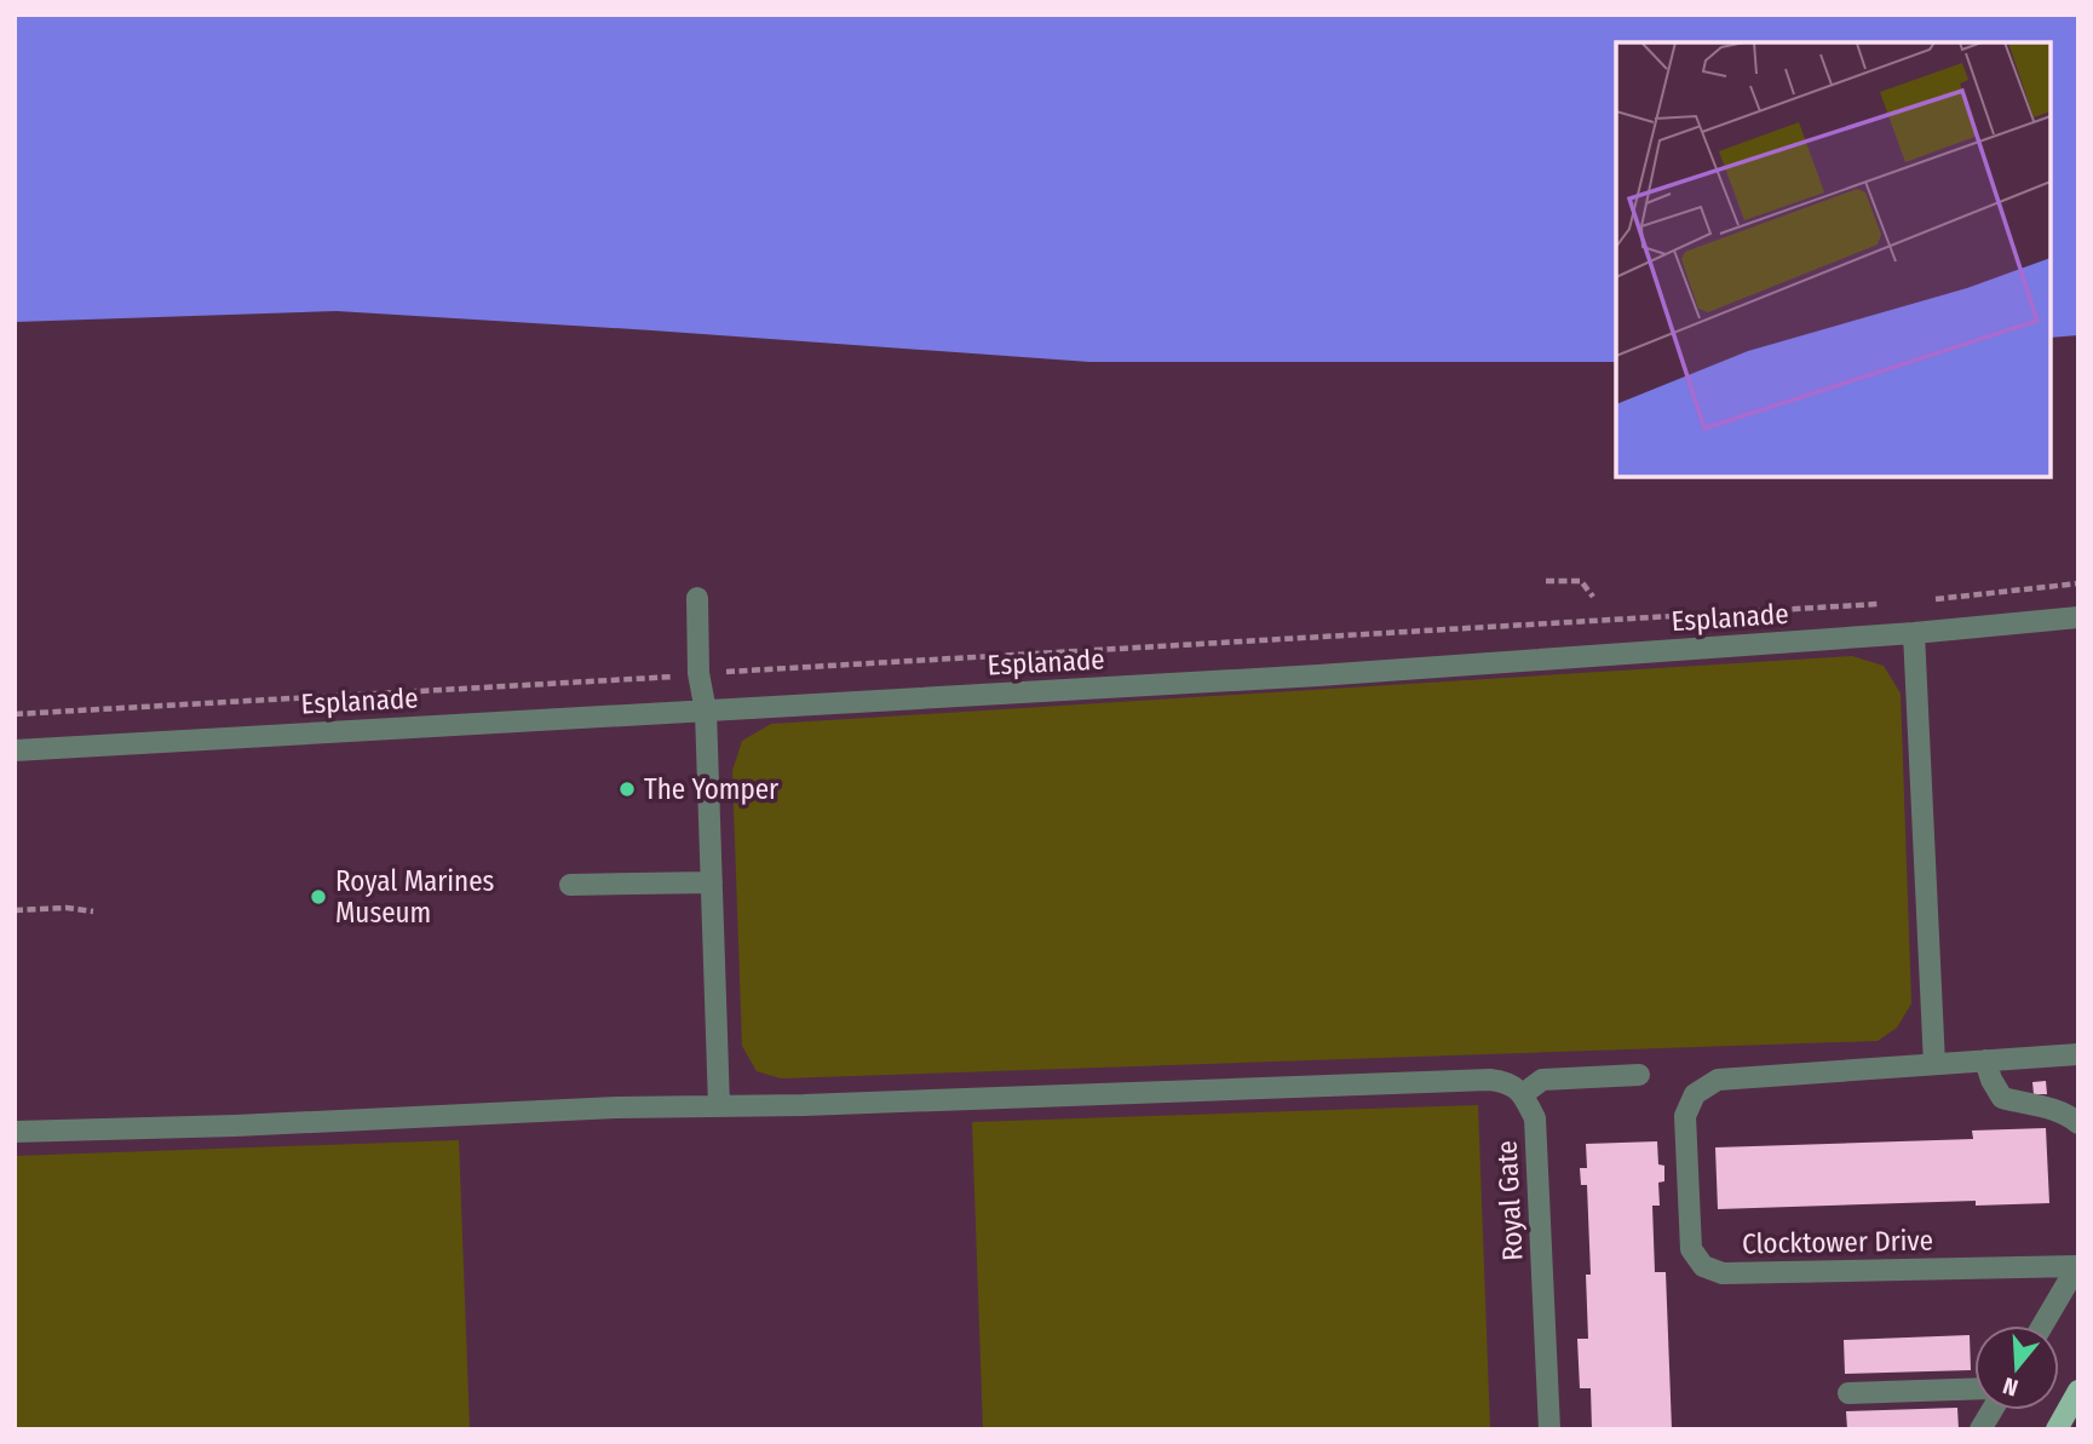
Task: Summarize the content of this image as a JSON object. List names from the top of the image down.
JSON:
{
  "streets": {
    "street": ["Esplanade", "Royal Gate", "Clocktower Drive"]
  },
  "places": ["The Yomper", "Royal Marines Museum"],
  "north": "bottom"
}
